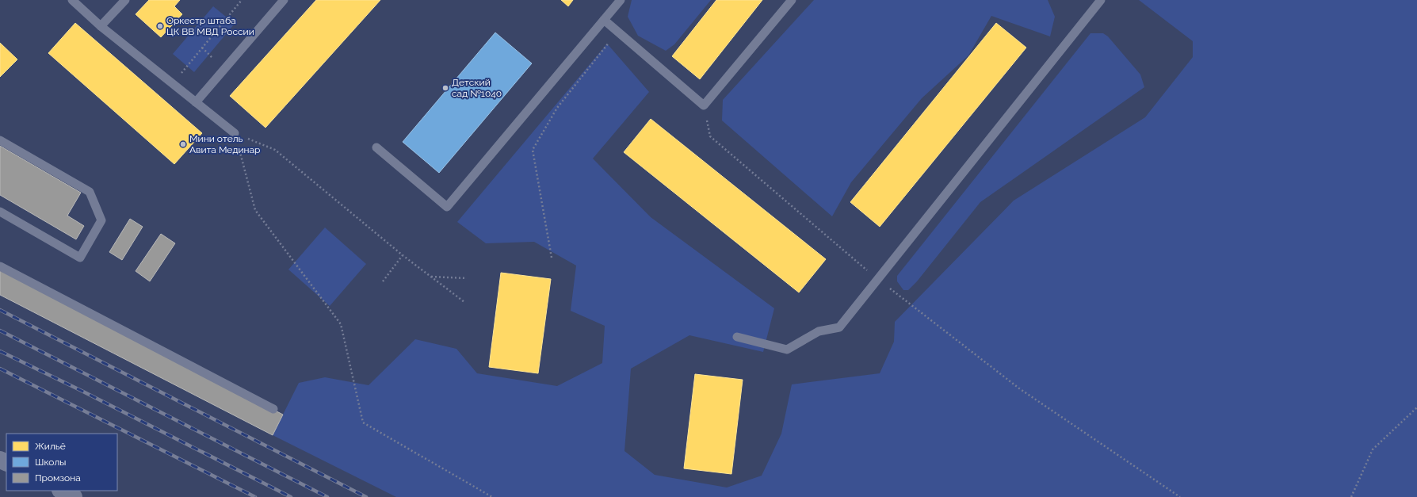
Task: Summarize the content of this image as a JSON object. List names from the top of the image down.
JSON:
{
  "places": ["Оркестр штаба ЦК ВВ МВД России", "Детский сад №1040", "Мини отель Авита Мединар"],
  "legend": ["Жильё", "Школы", "Промзона"]
}
